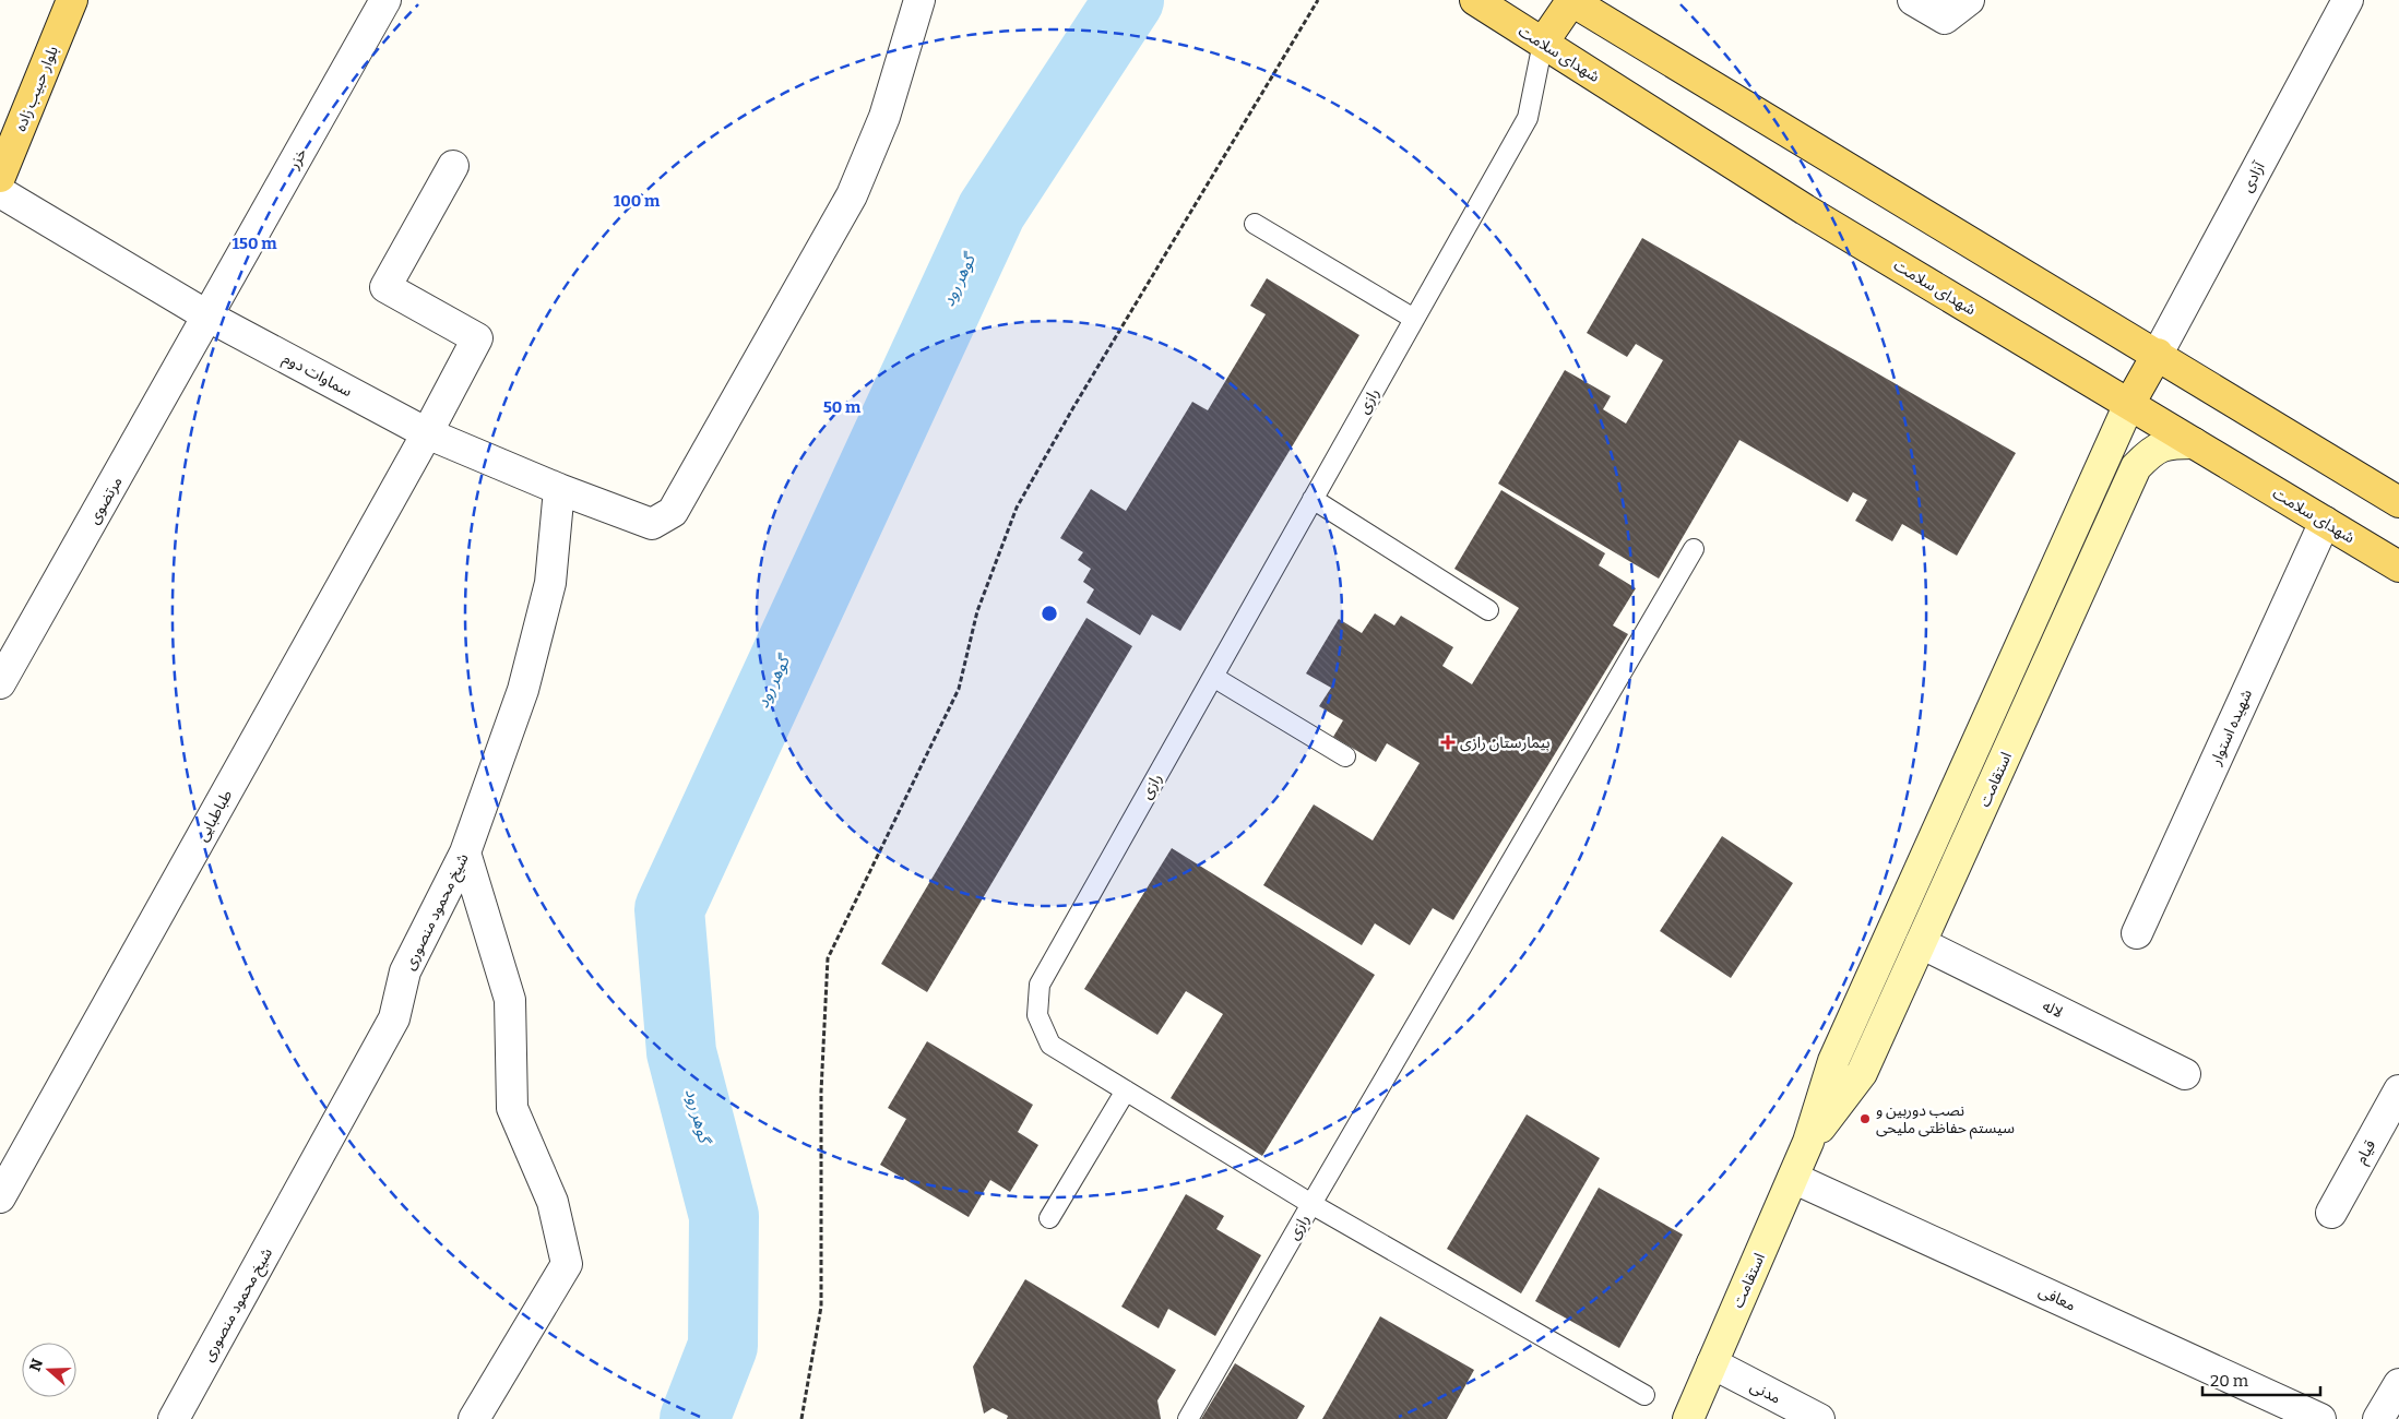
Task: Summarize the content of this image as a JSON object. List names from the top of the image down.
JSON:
{
  "streets": {
    "main road": ["شهدای سلامت", "بلوار حبیب زاده", "استقامت"],
    "street": [
      "خزر",
      "آزادی",
      "سماوات دوم",
      "مرتضوی",
      "شهیده استوار",
      "طباطبایی",
      "شیخ محمود منصوری",
      "لاله",
      "قیام",
      "معافی",
      "مدنی"
    ],
    "lane": ["رازی"]
  },
  "crossings": [
    ["شهدای سلامت", "رازی"],
    ["شهدای سلامت", "شهیده استوار"],
    ["شهدای سلامت", "استقامت"],
    ["خزر", "سماوات دوم"],
    ["خزر", "مرتضوی"],
    ["سماوات دوم", "مرتضوی"],
    ["سماوات دوم", "طباطبایی"],
    ["سماوات دوم", "شیخ محمود منصوری"],
    ["استقامت", "لاله"],
    ["استقامت", "معافی"],
    ["استقامت", "مدنی"]
  ],
  "water": ["گوهر رود"],
  "places": {
    "health": ["بیمارستان رازی"],
    "other": ["نصب دوربین و سیستم حفاظتی ملیحی"]
  },
  "scale_bar": "20 m",
  "north": "left",
  "rings": ["100 m", "150 m", "50 m"]
}
